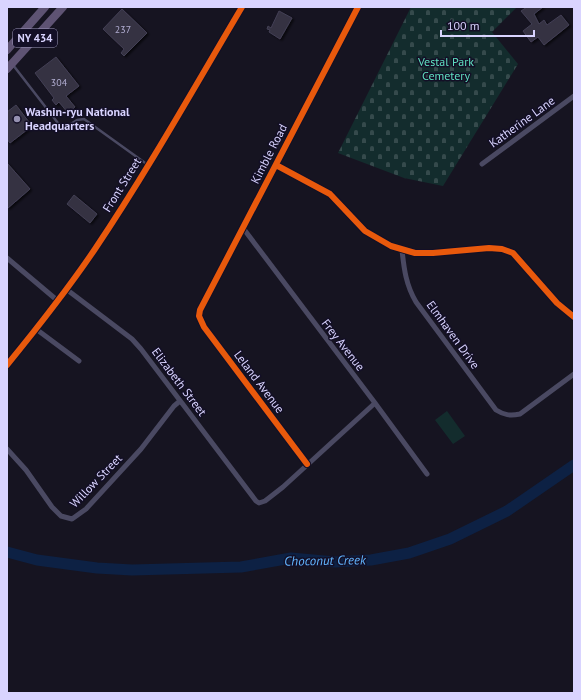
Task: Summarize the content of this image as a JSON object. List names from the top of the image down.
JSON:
{
  "streets": {
    "main road": ["NY 434"],
    "street": [
      "Katherine Lane",
      "Kimble Road",
      "Front Street",
      "Elmhaven Drive",
      "Frey Avenue",
      "Elizabeth Street",
      "Leland Avenue",
      "Willow Street"
    ]
  },
  "crossings": [
    ["Kimble Road", "Frey Avenue"],
    ["Kimble Road", "Leland Avenue"],
    ["Front Street", "Elizabeth Street"],
    ["Elizabeth Street", "Leland Avenue"],
    ["Elizabeth Street", "Willow Street"]
  ],
  "water": ["Choconut Creek"],
  "parks": ["Vestal Park Cemetery"],
  "places": ["Washin-ryu National Headquarters"],
  "house_numbers": ["237", "304"],
  "scale_bar": "100 m"
}
